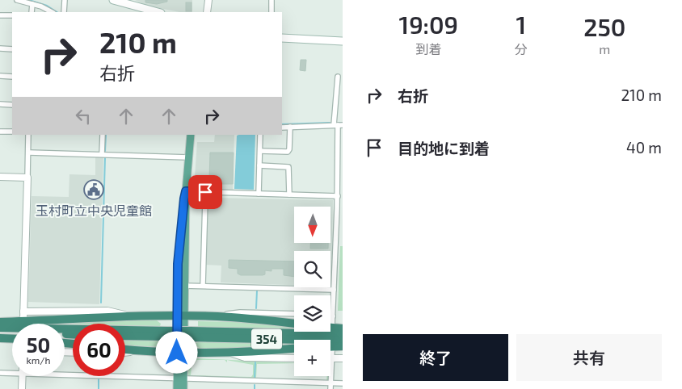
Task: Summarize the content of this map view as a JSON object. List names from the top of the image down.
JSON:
{
  "streets": {
    "highway": ["354"]
  },
  "places": {
    "public building": ["玉村町立中央児童館"]
  },
  "north": "bottom",
  "page": {
    "eta": [
      "19:09",
      "到着",
      "1",
      "分",
      "250",
      "m"
    ],
    "turn": ["210 m", "右折"],
    "list": [
      {
        "name": "右折",
        "value": "210 m"
      },
      {
        "name": "目的地に到着",
        "value": "40 m"
      }
    ],
    "map_buttons": "+",
    "speed": "50 km/h",
    "limit": "60",
    "buttons": ["終了", "共有"]
  }
}
